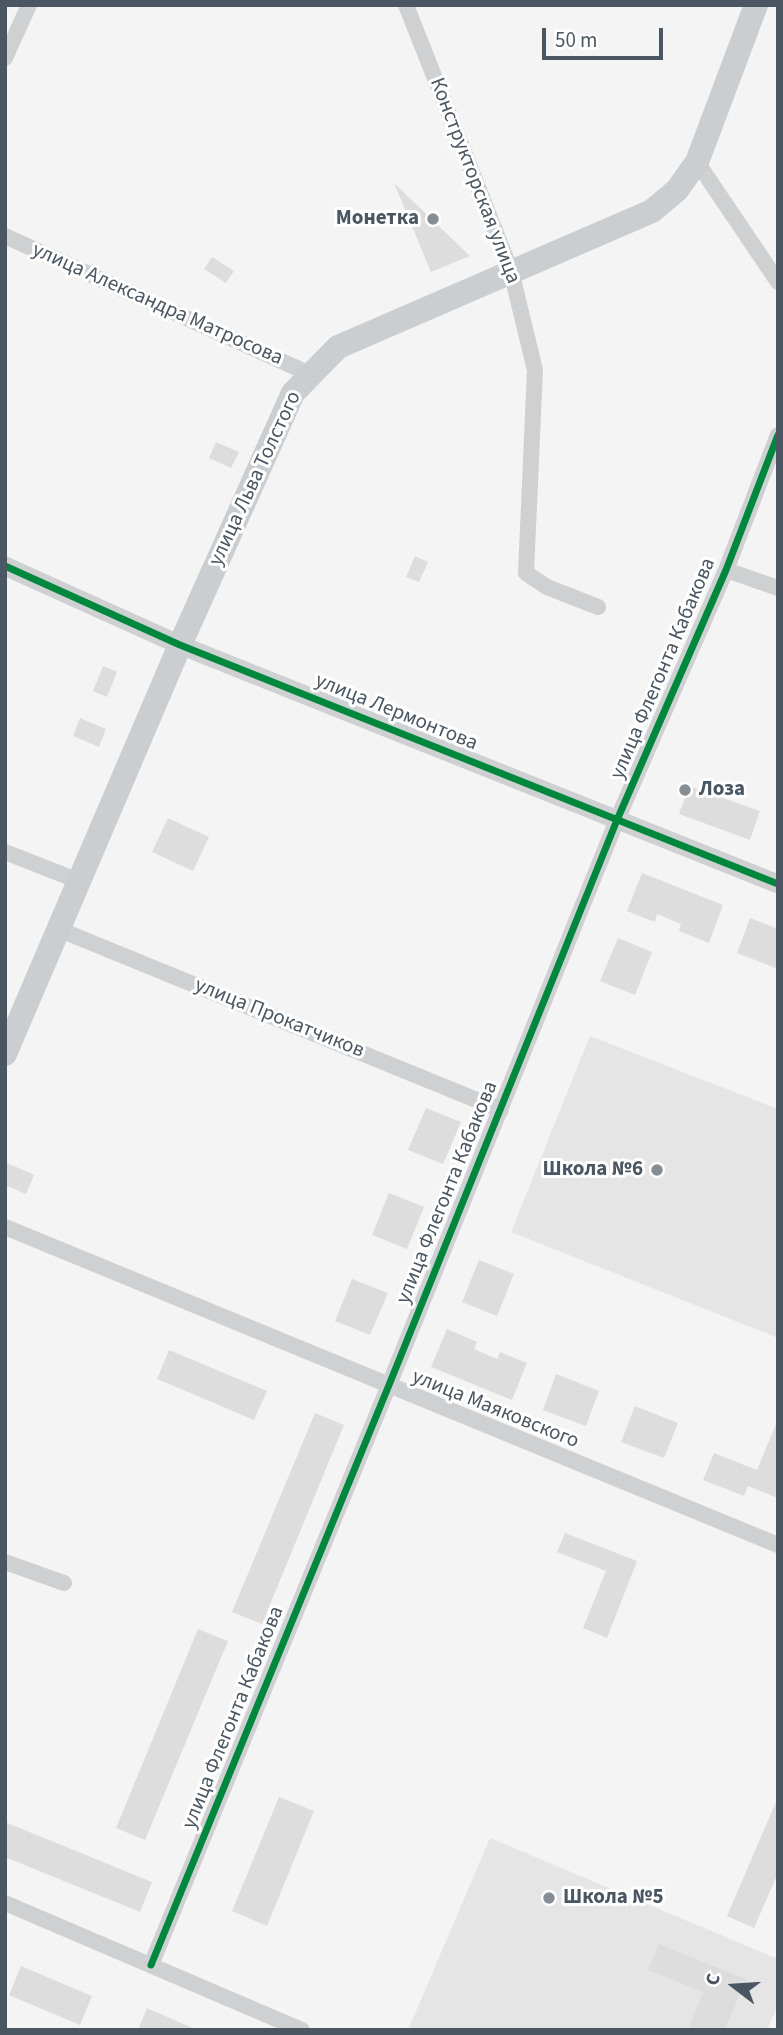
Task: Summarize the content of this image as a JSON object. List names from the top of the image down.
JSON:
{
  "streets": {
    "main road": ["улица Льва Толстого"],
    "street": [
      "Конструкторская улица",
      "улица Александра Матросова",
      "улица Флегонта Кабакова",
      "улица Лермонтова",
      "улица Прокатчиков",
      "улица Маяковского"
    ]
  },
  "crossings": [
    ["Конструкторская улица", "улица Льва Толстого"],
    ["улица Александра Матросова", "улица Льва Толстого"],
    ["улица Льва Толстого", "улица Лермонтова"],
    ["улица Льва Толстого", "улица Прокатчиков"],
    ["улица Флегонта Кабакова", "улица Лермонтова"],
    ["улица Флегонта Кабакова", "улица Прокатчиков"],
    ["улица Флегонта Кабакова", "улица Маяковского"]
  ],
  "places": [
    "Монетка",
    "Лоза",
    "Школа №6",
    "Школа №5"
  ],
  "scale_bar": "50 m",
  "north": "left"
}
